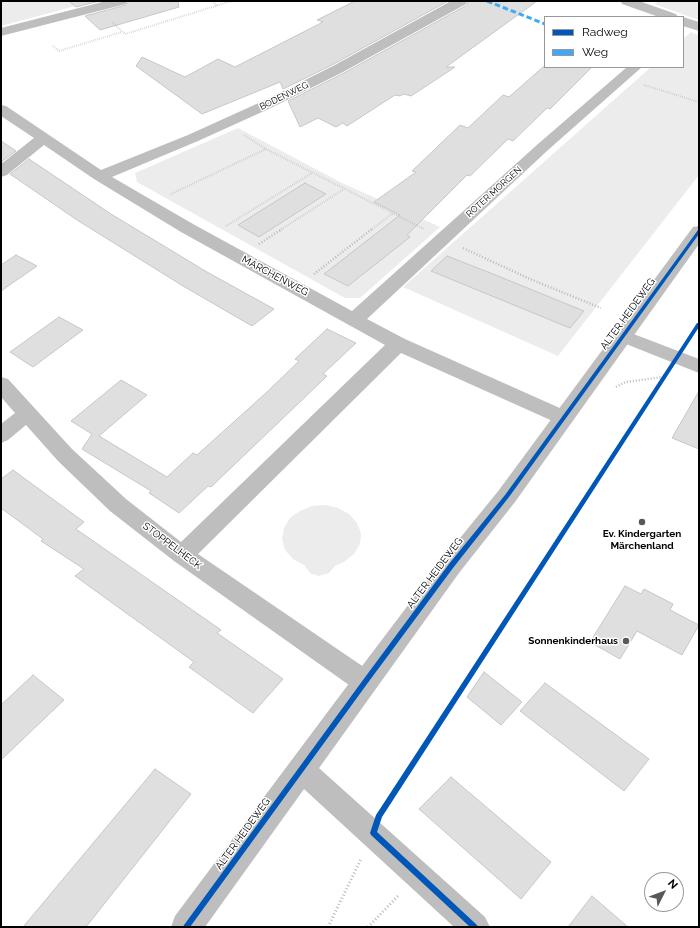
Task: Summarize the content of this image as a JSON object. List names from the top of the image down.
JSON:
{
  "streets": {
    "street": [
      "BODENWEG",
      "ROTER MORGEN",
      "MÄRCHENWEG",
      "ALTER HEIDEWEG",
      "STOPPELHECK"
    ]
  },
  "crossings": [
    ["BODENWEG", "MÄRCHENWEG"],
    ["ROTER MORGEN", "MÄRCHENWEG"],
    ["MÄRCHENWEG", "ALTER HEIDEWEG"],
    ["ALTER HEIDEWEG", "STOPPELHECK"]
  ],
  "places": ["Ev. Kindergarten Märchenland", "Sonnenkinderhaus"],
  "legend": ["Radweg", "Weg"],
  "north": "top right"
}
